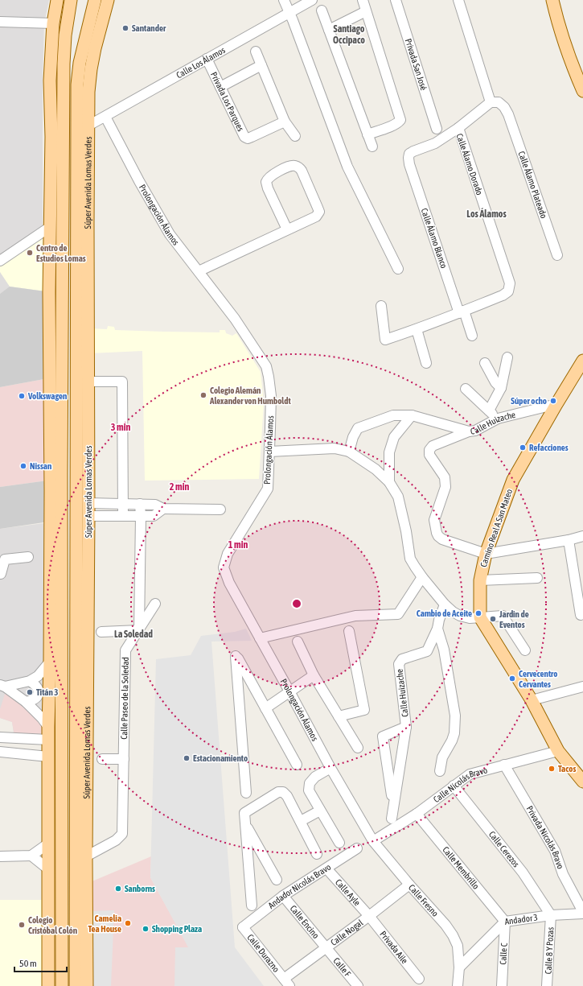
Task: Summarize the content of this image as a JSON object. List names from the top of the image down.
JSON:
{
  "streets": {
    "main road": ["Súper Avenida Lomas Verdes", "Camino Real A San Mateo"],
    "street": [
      "Calle Los Álamos",
      "Privada San José",
      "Privada Los Parques",
      "Calle Álamo Dorado",
      "Calle Álamo Plateado",
      "Prolongación Álamos",
      "Calle Álamo Blanco",
      "Calle Huizache",
      "Calle Paseo de la Soledad",
      "Calle Nicolás Bravo",
      "Privada Nicolás Bravo",
      "Calle Cerezos",
      "Calle Membrillo",
      "Andador Nicolás Bravo",
      "Calle Ayle",
      "Calle Fresno",
      "Andador 3",
      "Calle Encino",
      "Calle Nogal",
      "Privada Aile",
      "Calle 8 Y Pozas",
      "Calle Durazno",
      "Calle C",
      "Calle F"
    ]
  },
  "crossings": [
    ["Calle Los Álamos", "Privada Los Parques"],
    ["Calle Los Álamos", "Súper Avenida Lomas Verdes"],
    ["Calle Los Álamos", "Prolongación Álamos"],
    ["Calle Álamo Dorado", "Calle Álamo Blanco"],
    ["Súper Avenida Lomas Verdes", "Calle Paseo de la Soledad"],
    ["Prolongación Álamos", "Calle Nicolás Bravo"],
    ["Prolongación Álamos", "Calle Fresno"],
    ["Calle Huizache", "Camino Real A San Mateo"],
    ["Calle Nicolás Bravo", "Privada Nicolás Bravo"],
    ["Calle Nicolás Bravo", "Calle Cerezos"],
    ["Calle Nicolás Bravo", "Calle Membrillo"],
    ["Calle Nicolás Bravo", "Calle Fresno"],
    ["Privada Nicolás Bravo", "Andador 3"],
    ["Calle Cerezos", "Andador 3"],
    ["Calle Cerezos", "Calle 8 Y Pozas"],
    ["Calle Membrillo", "Andador 3"],
    ["Calle Membrillo", "Calle C"],
    ["Andador Nicolás Bravo", "Calle Ayle"],
    ["Andador Nicolás Bravo", "Calle Encino"],
    ["Andador Nicolás Bravo", "Calle Durazno"],
    ["Calle Ayle", "Calle Nogal"],
    ["Calle Ayle", "Privada Aile"],
    ["Calle Fresno", "Andador 3"],
    ["Calle Fresno", "Calle Nogal"],
    ["Andador 3", "Calle 8 Y Pozas"],
    ["Andador 3", "Calle C"],
    ["Calle Encino", "Calle Nogal"],
    ["Calle Encino", "Calle F"],
    ["Calle Nogal", "Privada Aile"],
    ["Calle Nogal", "Calle Durazno"],
    ["Calle Nogal", "Calle F"]
  ],
  "districts": ["Santiago Occipaco", "Los Álamos", "La Soledad"],
  "places": [
    "Santander",
    "Centro de Estudios Lomas",
    "Colegio Alemán Alexander von Humboldt",
    "Volkswagen",
    "Súper ocho",
    "Refacciones",
    "Nissan",
    "Cambio de Aceite",
    "Jardin de Eventos",
    "Cervecentro Cervantes",
    "Titán 3",
    "Estacionamiento",
    "Tacos",
    "Sanborns",
    "Camelia Tea House",
    "Colegio Cristóbal Colón",
    "Shopping Plaza"
  ],
  "scale_bar": "50 m",
  "rings": ["3 min", "2 min", "1 min"]
}
